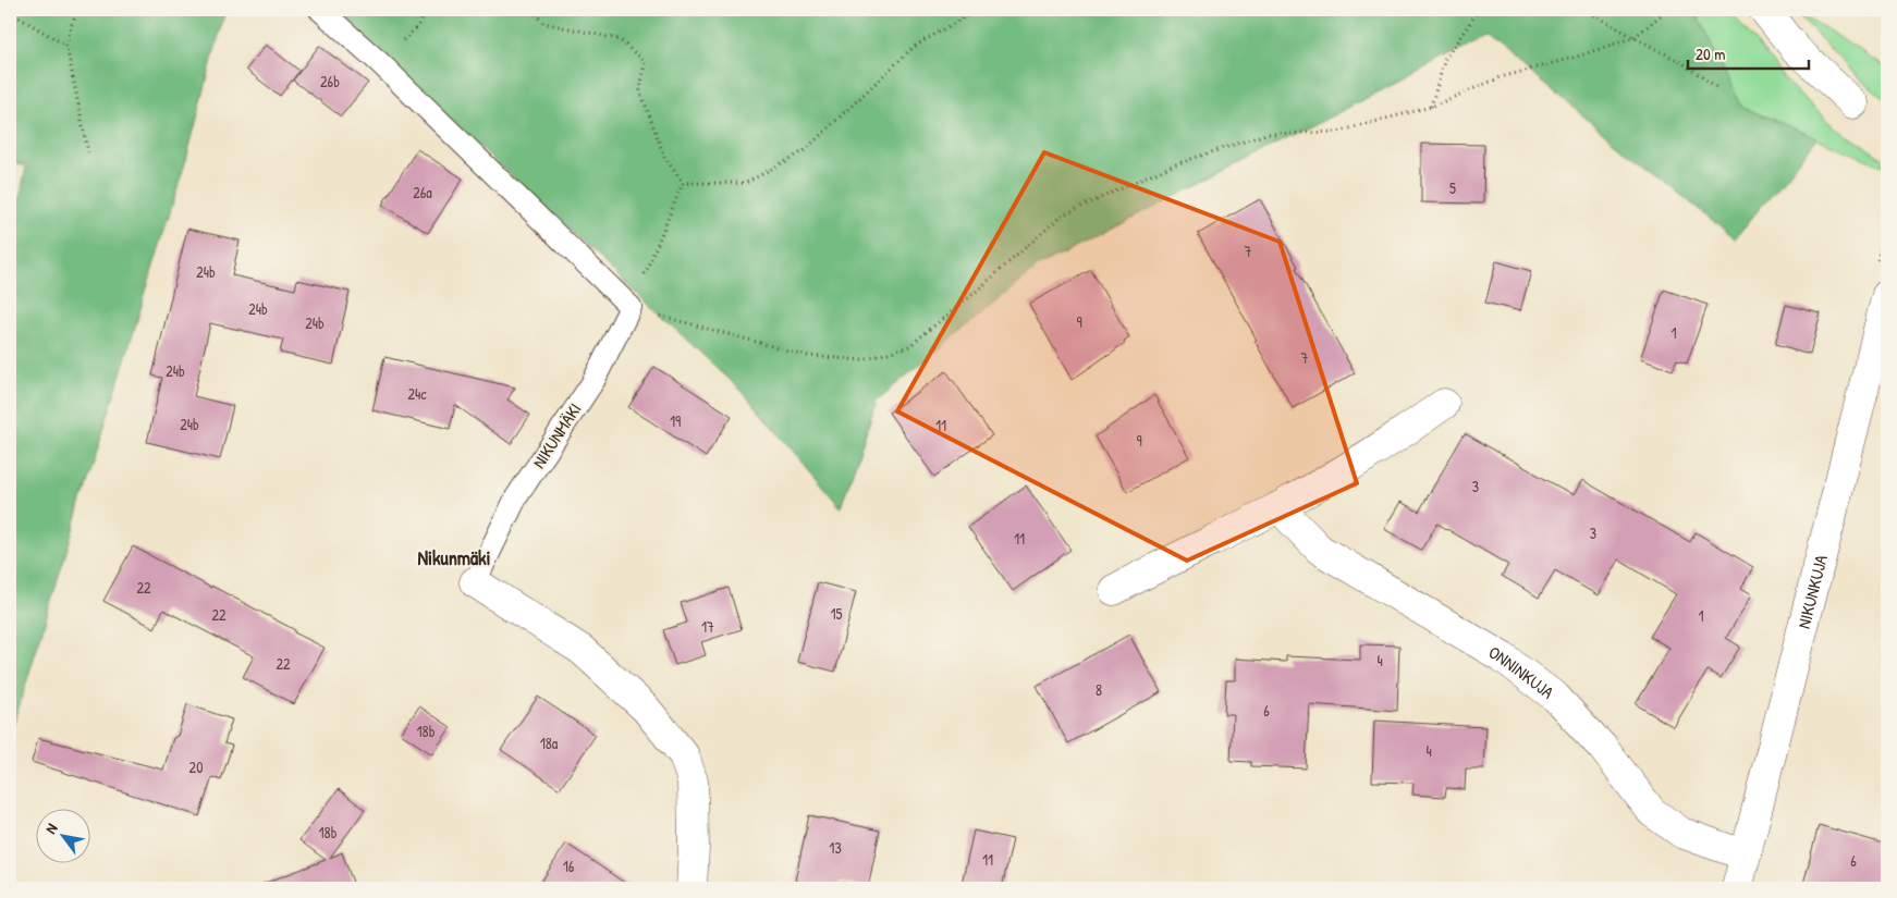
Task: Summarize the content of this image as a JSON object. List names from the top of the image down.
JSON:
{
  "streets": {
    "street": ["NIKUNMÄKI", "NIKUNKUJA", "ONNINKUJA"]
  },
  "crossings": [
    ["NIKUNKUJA", "ONNINKUJA"]
  ],
  "districts": ["Nikunmäki"],
  "house_numbers": [
    "26b",
    "5",
    "26a",
    "7",
    "24b",
    "24b",
    "9",
    "24b",
    "1",
    "7",
    "24b",
    "24c",
    "19",
    "24b",
    "11",
    "9",
    "3",
    "3",
    "11",
    "22",
    "15",
    "22",
    "1",
    "17",
    "4",
    "22",
    "8",
    "6",
    "18b",
    "18a",
    "4",
    "20",
    "18b",
    "13",
    "11",
    "6",
    "16"
  ],
  "scale_bar": "20 m",
  "north": "top left"
}
